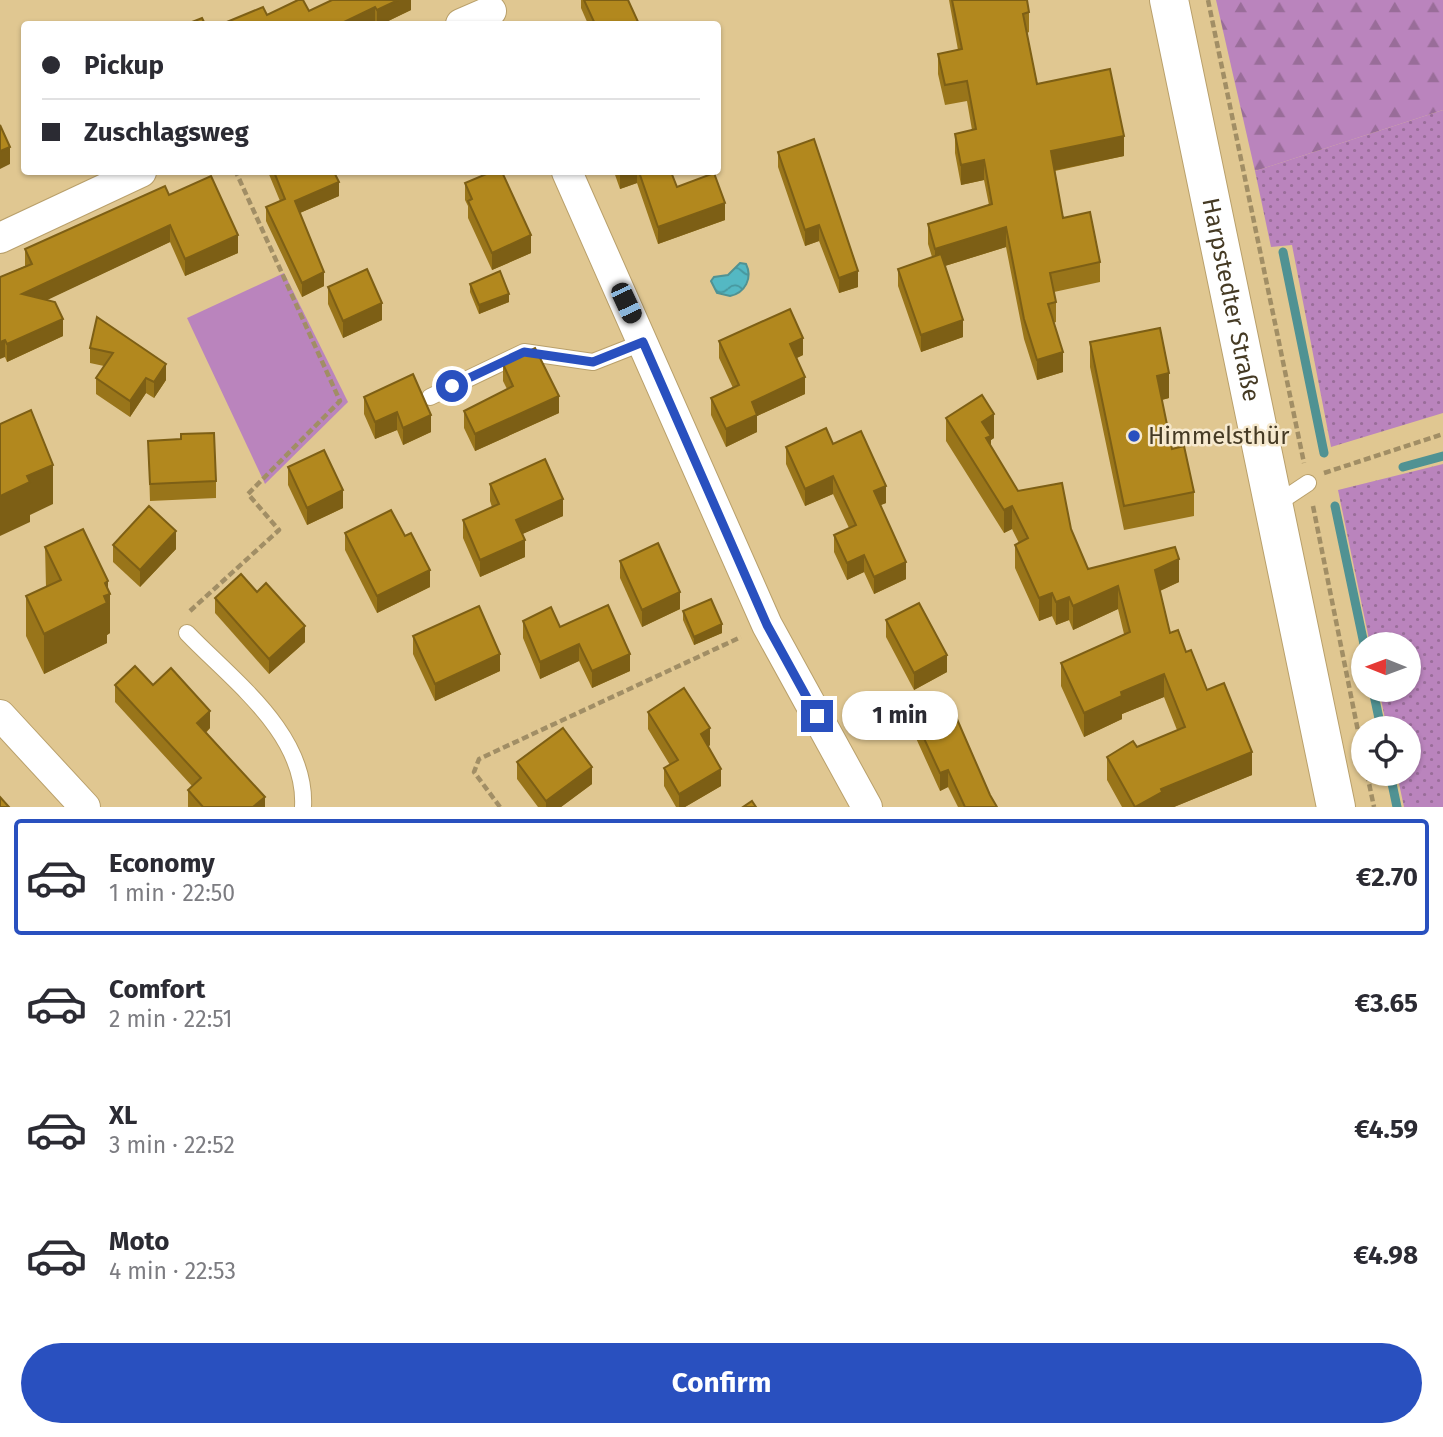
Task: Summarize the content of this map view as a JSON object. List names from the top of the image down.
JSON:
{
  "streets": {
    "main road": ["Harpstedter Straße"]
  },
  "places": ["Himmelsthür"],
  "north": "left",
  "page": {
    "banner": ["Pickup", "Zuschlagsweg"],
    "bubble": "1 min",
    "list": [
      {
        "name": "Economy",
        "note": "1 min · 22:50",
        "value": "€2.70"
      },
      {
        "name": "Comfort",
        "note": "2 min · 22:51",
        "value": "€3.65"
      },
      {
        "name": "XL",
        "note": "3 min · 22:52",
        "value": "€4.59"
      },
      {
        "name": "Moto",
        "note": "4 min · 22:53",
        "value": "€4.98"
      }
    ],
    "buttons": "Confirm"
  }
}
